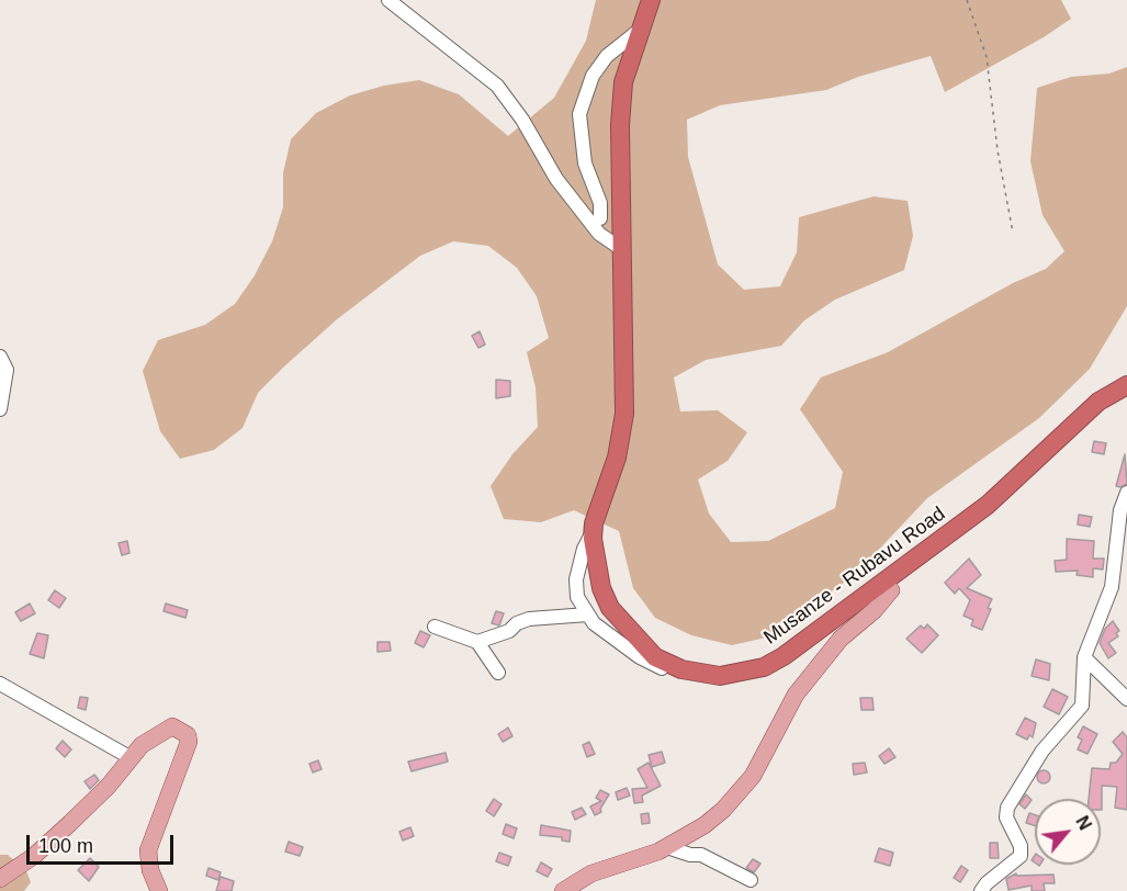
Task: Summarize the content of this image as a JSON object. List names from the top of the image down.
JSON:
{
  "streets": {
    "highway": ["Musanze - Rubavu Road"]
  },
  "scale_bar": "100 m",
  "north": "top right"
}
